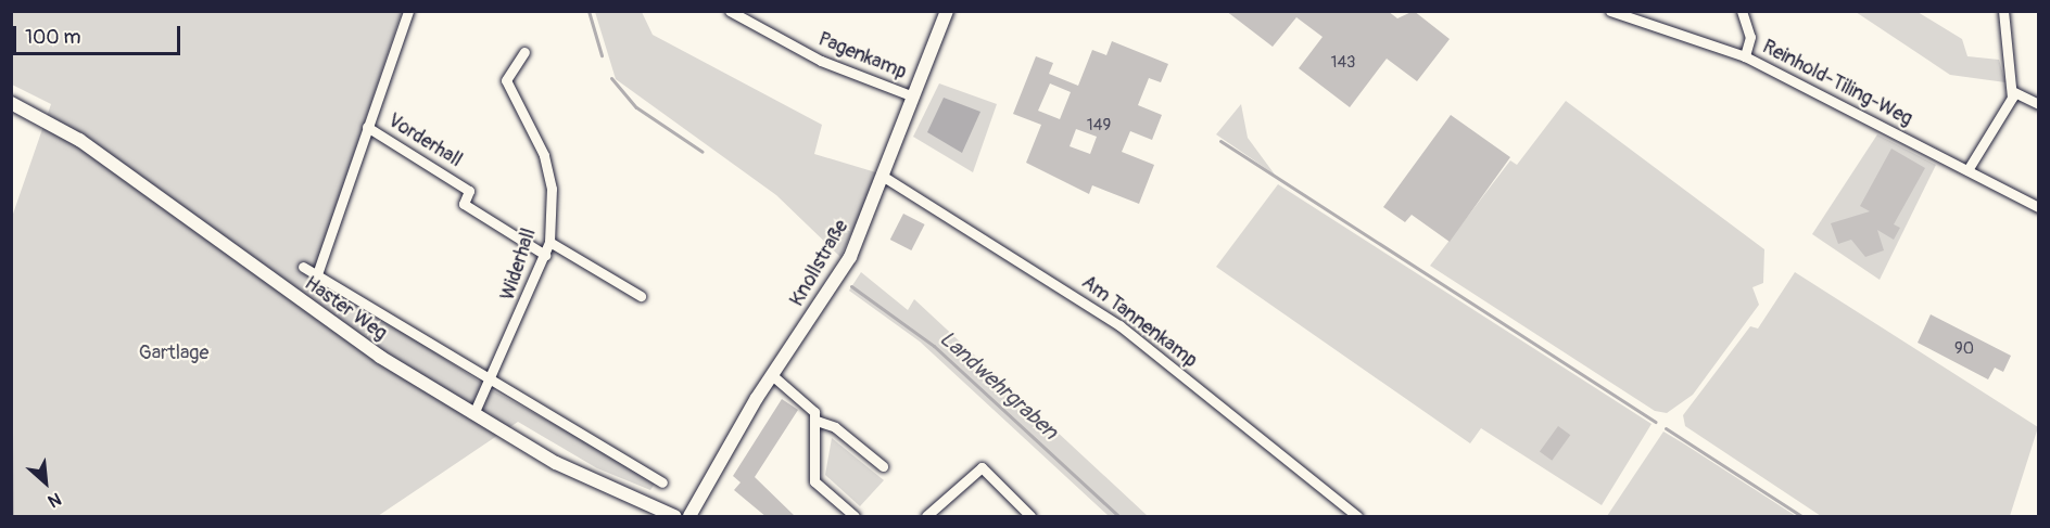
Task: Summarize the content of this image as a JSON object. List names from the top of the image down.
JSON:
{
  "streets": {
    "street": [
      "Pagenkamp",
      "Reinhold-Tiling-Weg",
      "Vorderhall",
      "Knollstraße",
      "Widerhall",
      "Haster Weg",
      "Am Tannenkamp"
    ]
  },
  "crossings": [
    ["Pagenkamp", "Knollstraße"],
    ["Vorderhall", "Widerhall"],
    ["Vorderhall", "Haster Weg"],
    ["Knollstraße", "Am Tannenkamp"],
    ["Widerhall", "Haster Weg"]
  ],
  "water": ["Landwehrgraben"],
  "parks": ["Gartlage"],
  "house_numbers": ["143", "149", "90"],
  "scale_bar": "100 m",
  "north": "bottom right"
}
